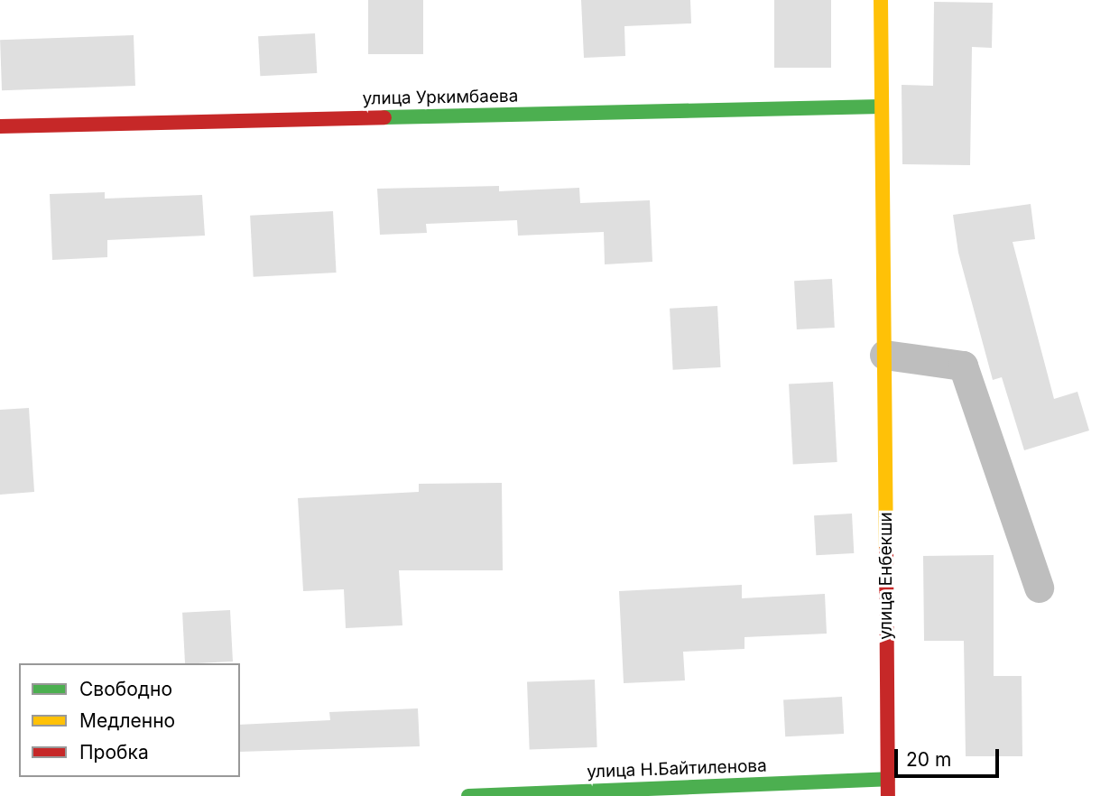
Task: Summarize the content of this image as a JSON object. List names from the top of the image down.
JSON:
{
  "streets": {
    "street": ["улица Уркимбаева", "улица Енбекши", "улица Н.Байтиленова"]
  },
  "crossings": [
    ["улица Уркимбаева", "улица Енбекши"],
    ["улица Енбекши", "улица Н.Байтиленова"]
  ],
  "legend": ["Свободно", "Медленно", "Пробка"],
  "scale_bar": "20 m"
}
